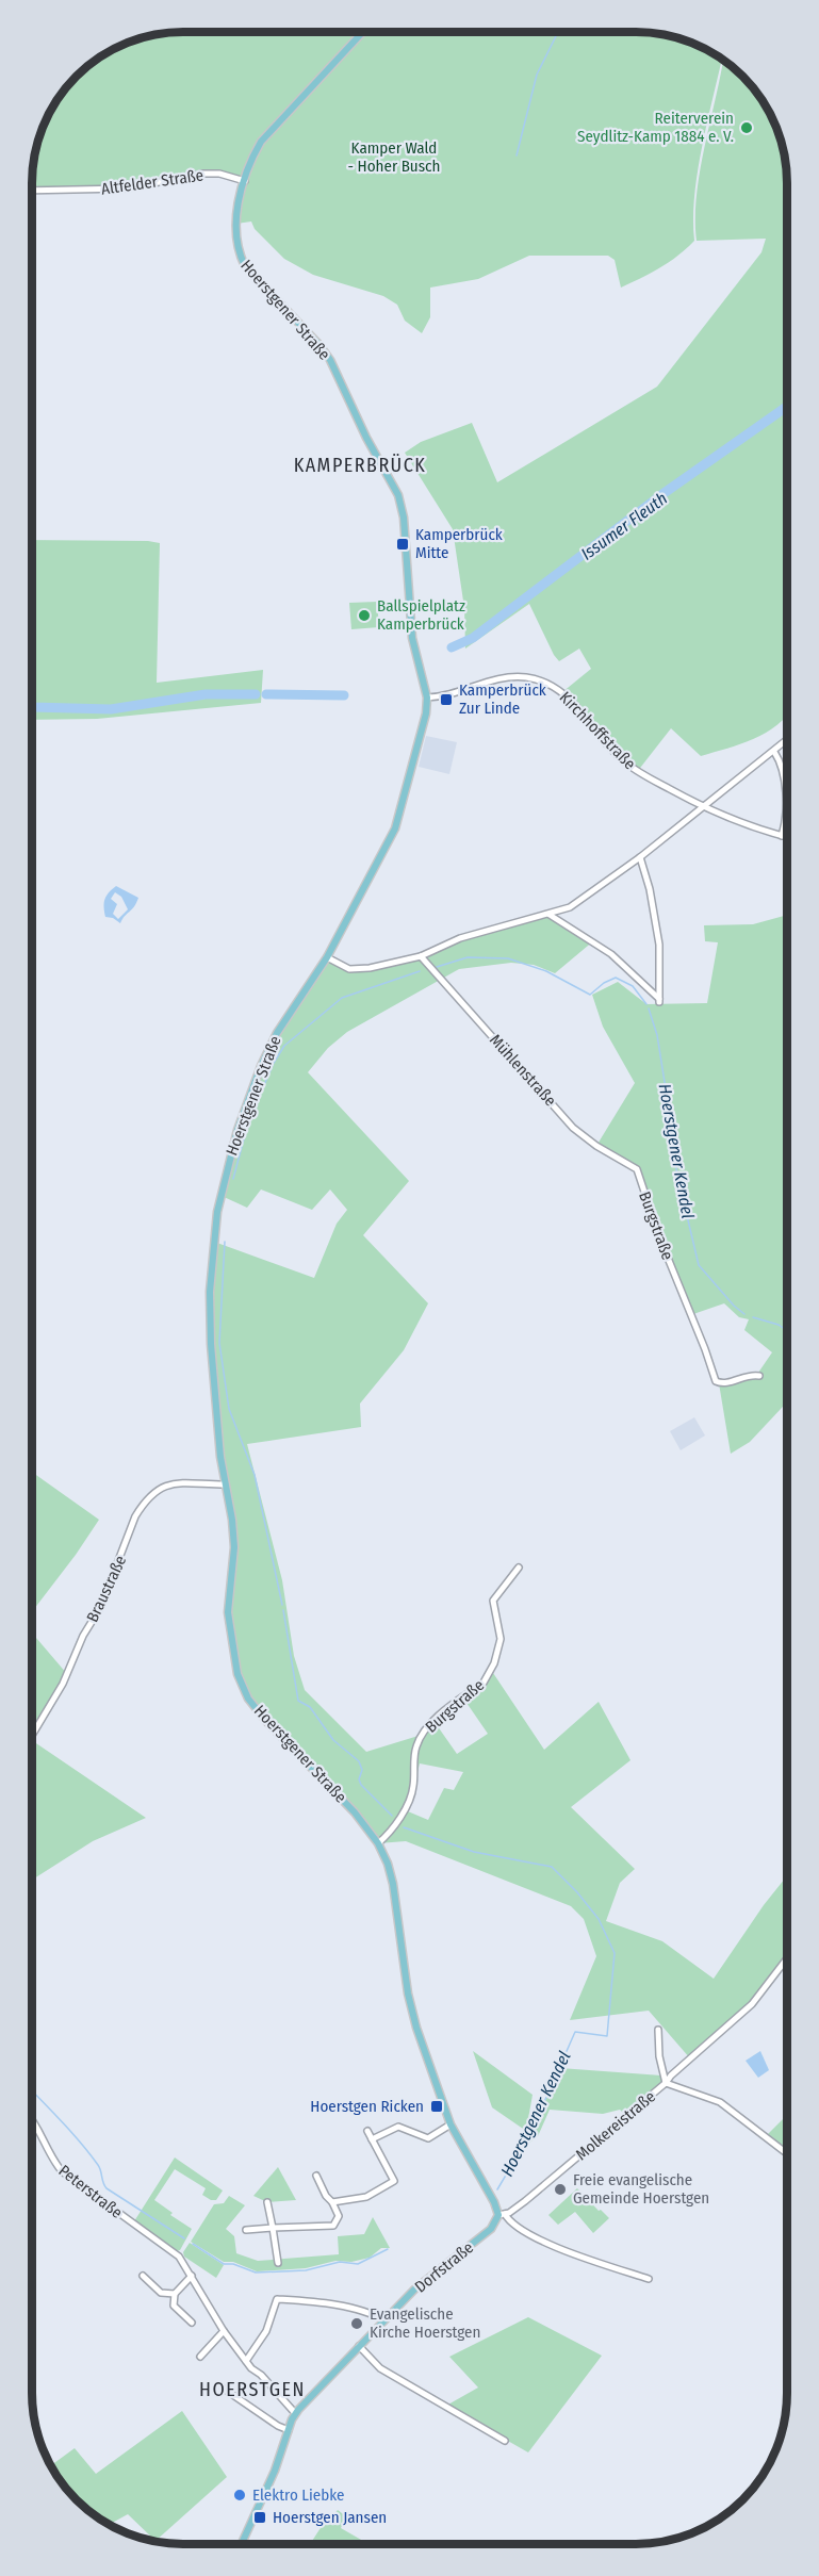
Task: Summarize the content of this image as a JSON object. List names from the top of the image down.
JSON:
{
  "streets": {
    "main road": ["Hoerstgener Straße", "Dorfstraße"],
    "street": [
      "Altfelder Straße",
      "Kirchhoffstraße",
      "Mühlenstraße",
      "Burgstraße",
      "Braustraße",
      "Molkereistraße",
      "Peterstraße"
    ]
  },
  "crossings": [
    ["Altfelder Straße", "Hoerstgener Straße"],
    ["Hoerstgener Straße", "Kirchhoffstraße"],
    ["Hoerstgener Straße", "Burgstraße"],
    ["Hoerstgener Straße", "Braustraße"],
    ["Hoerstgener Straße", "Molkereistraße"],
    ["Hoerstgener Straße", "Dorfstraße"],
    ["Mühlenstraße", "Burgstraße"],
    ["Molkereistraße", "Dorfstraße"],
    ["Peterstraße", "Dorfstraße"]
  ],
  "districts": ["KAMPERBRÜCK", "HOERSTGEN"],
  "water": ["Issumer Fleuth", "Hoerstgener Kendel"],
  "parks": ["Kamper Wald - Hoher Busch"],
  "places": {
    "other": [
      "Reiterverein Seydlitz-Kamp 1884 e. V.",
      "Ballspielplatz Kamperbrück",
      "Freie evangelische Gemeinde Hoerstgen",
      "Evangelische Kirche Hoerstgen",
      "Elektro Liebke"
    ],
    "transit": [
      "Kamperbrück Mitte",
      "Kamperbrück Zur Linde",
      "Hoerstgen Ricken",
      "Hoerstgen Jansen"
    ]
  }
}
